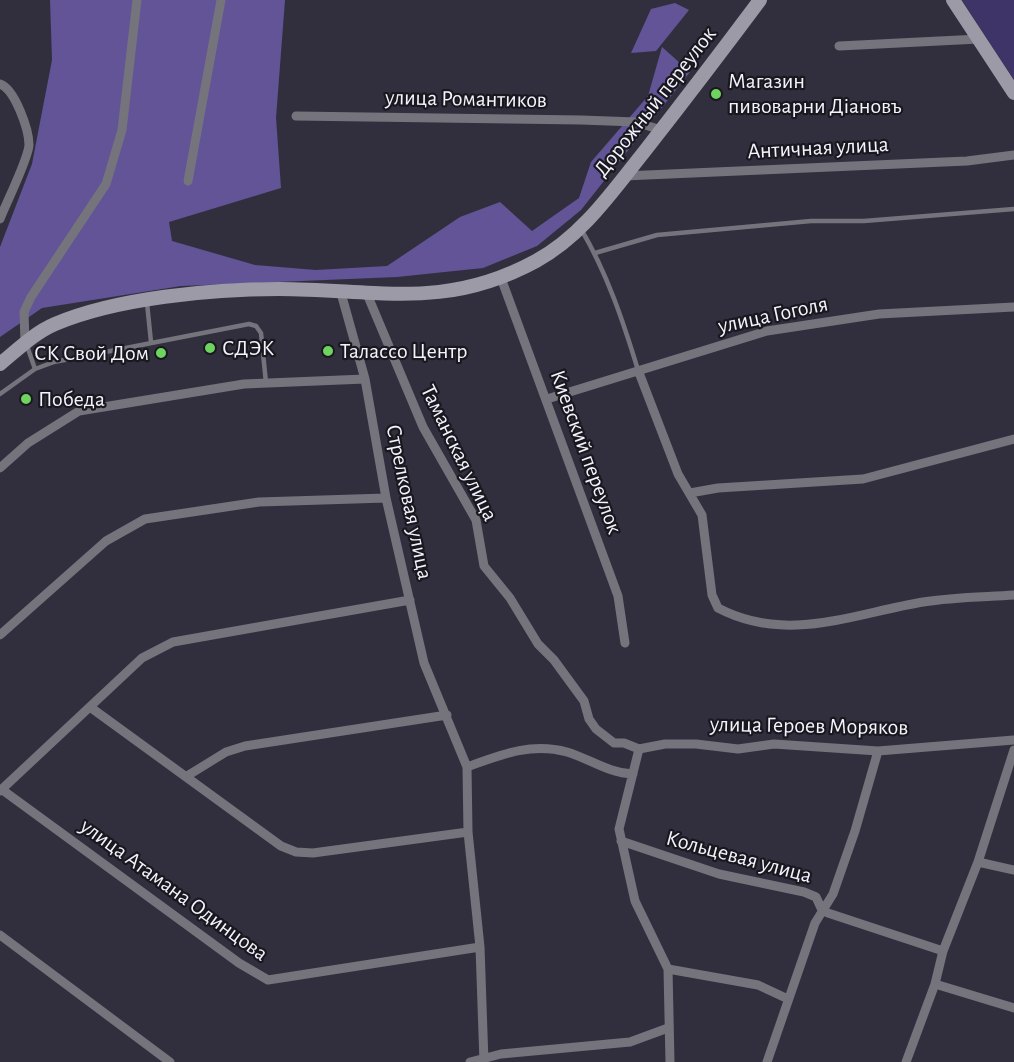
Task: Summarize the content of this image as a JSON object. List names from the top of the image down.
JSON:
{
  "streets": {
    "main road": ["Дорожный переулок"],
    "street": [
      "улица Романтиков",
      "Античная улица",
      "улица Гоголя",
      "Киевский переулок",
      "Таманская улица",
      "Стрелковая улица",
      "улица Героев Моряков",
      "Кольцевая улица",
      "улица Атамана Одинцова"
    ]
  },
  "crossings": [
    ["улица Романтиков", "Дорожный переулок"],
    ["Дорожный переулок", "Античная улица"],
    ["Дорожный переулок", "Киевский переулок"],
    ["Дорожный переулок", "Таманская улица"],
    ["Дорожный переулок", "Стрелковая улица"],
    ["улица Гоголя", "Киевский переулок"],
    ["Таманская улица", "улица Героев Моряков"]
  ],
  "places": [
    "Магазин пивоварни Дiановъ",
    "СДЭК",
    "Талассо Центр",
    "СК Свой Дом",
    "Победа"
  ]
}
